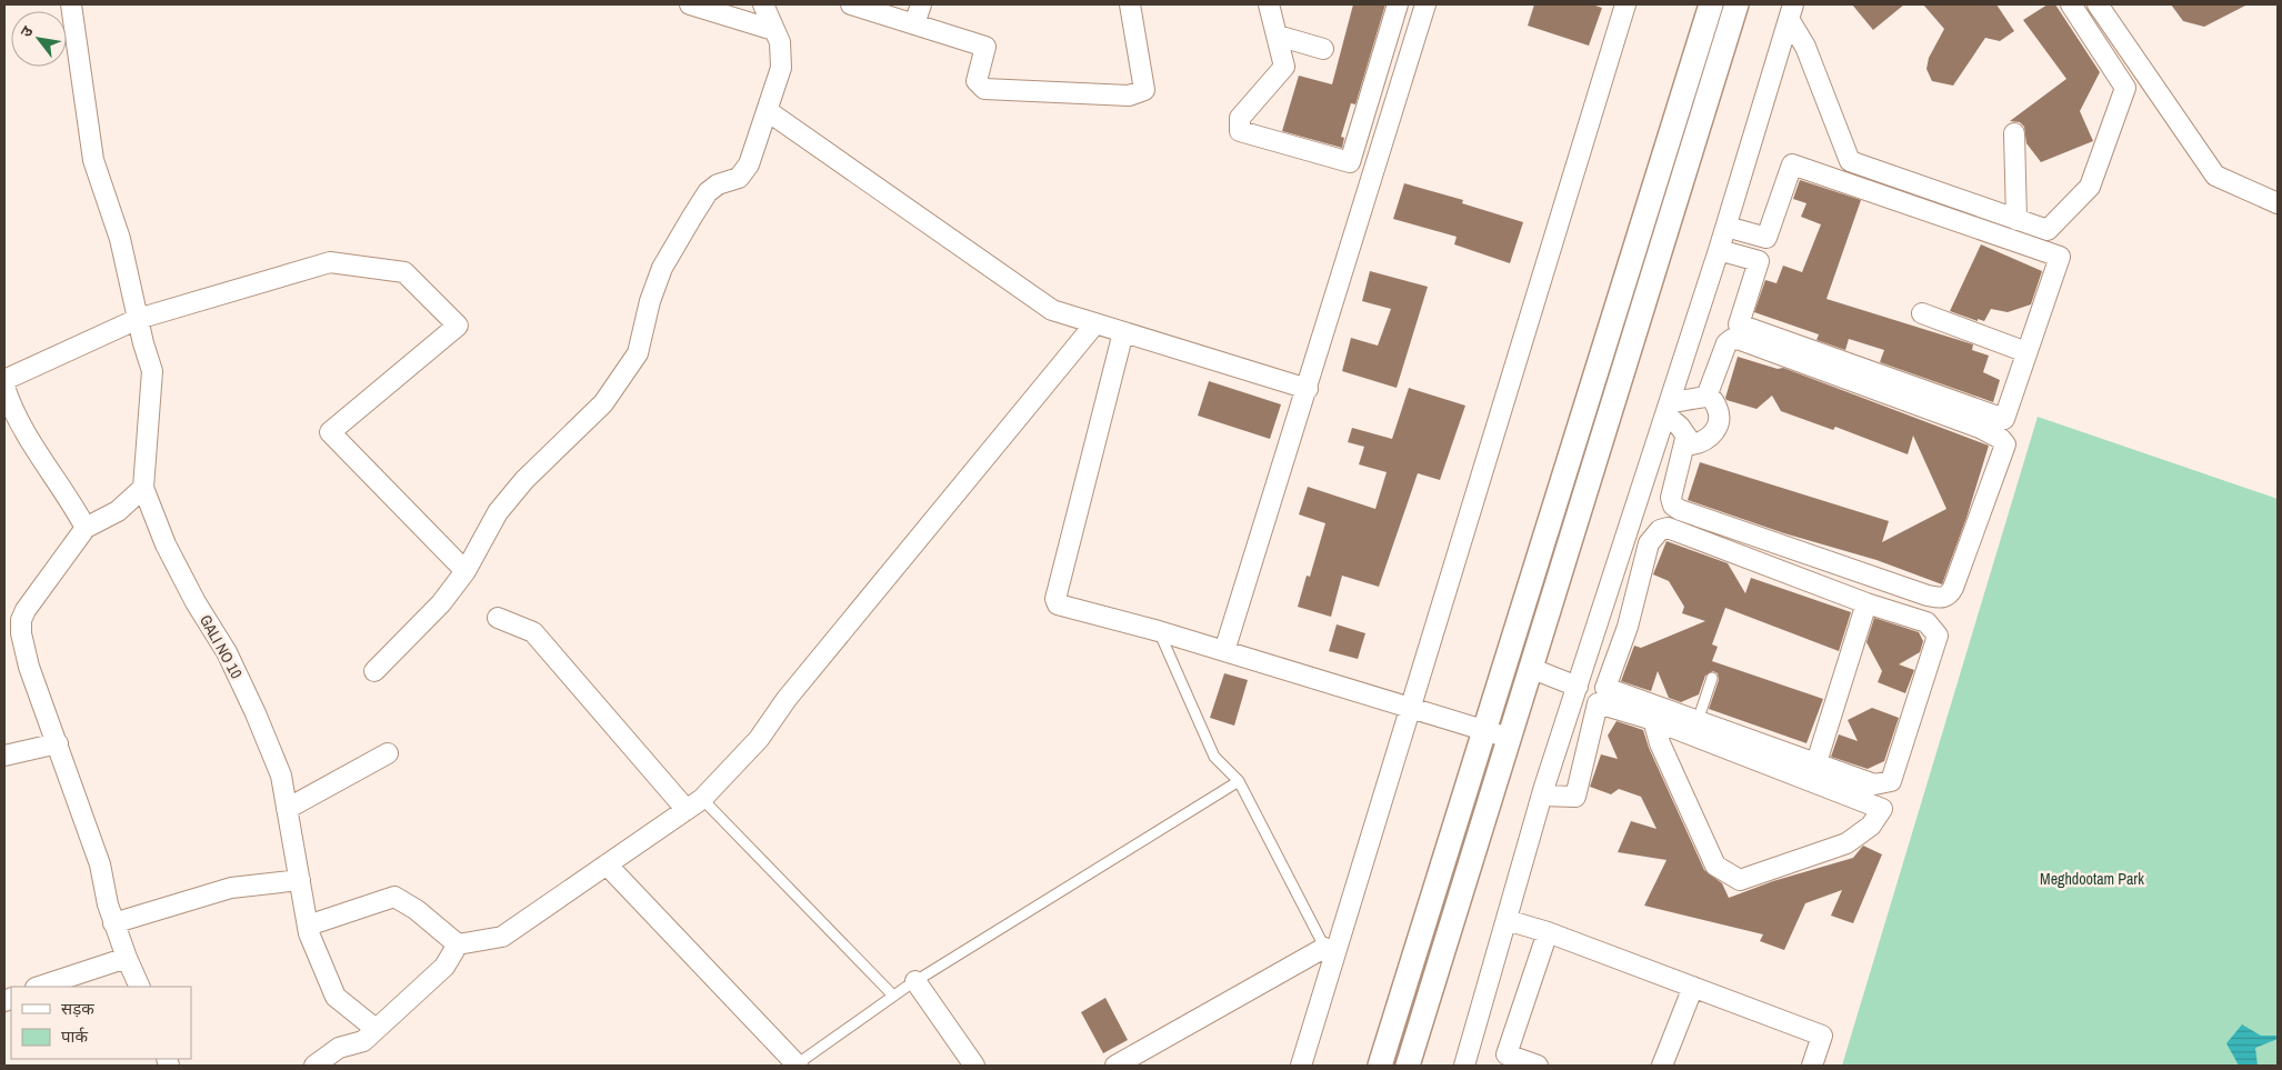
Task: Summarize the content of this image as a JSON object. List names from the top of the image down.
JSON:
{
  "streets": {
    "street": ["GALI NO 10"]
  },
  "parks": ["Meghdootam Park"],
  "legend": ["सड़क", "पार्क"],
  "north": "top left"
}
